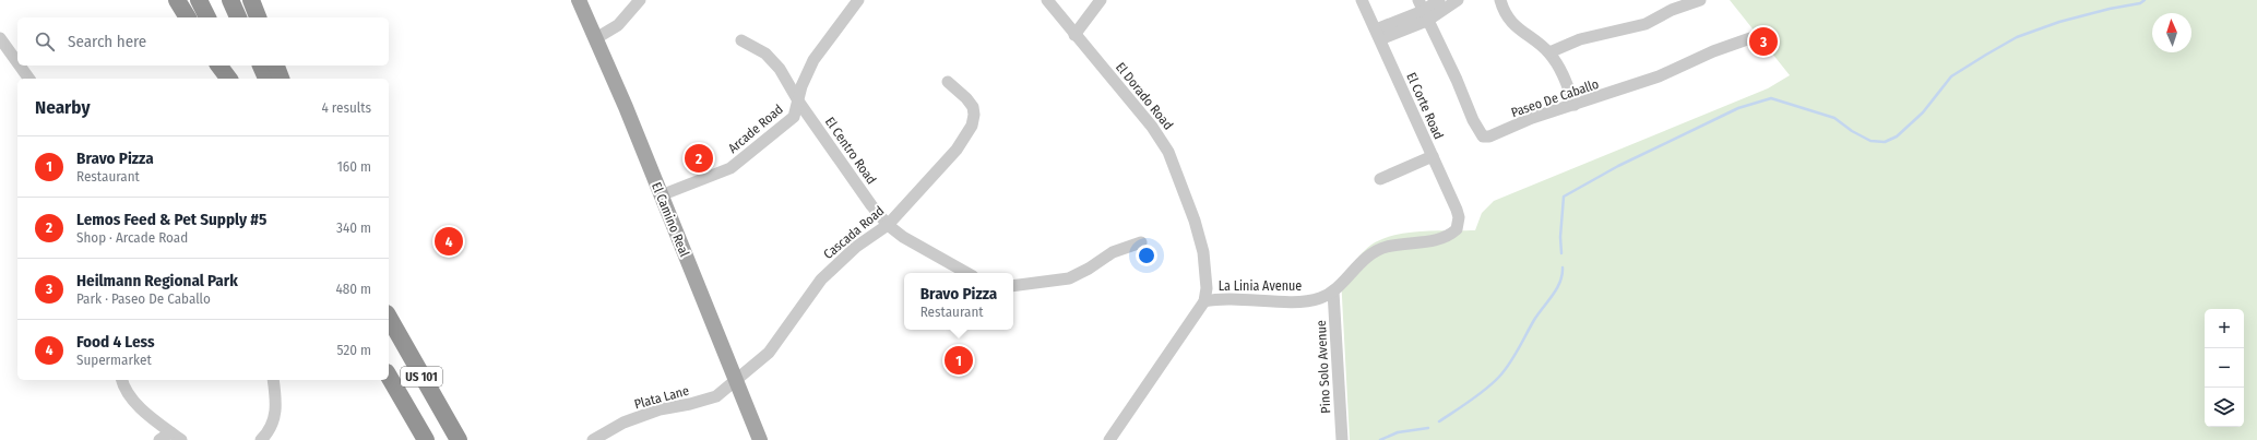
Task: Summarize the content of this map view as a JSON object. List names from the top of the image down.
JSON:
{
  "streets": {
    "highway": ["US 101"],
    "main road": ["El Camino Real"],
    "street": [
      "El Dorado Road",
      "Paseo De Caballo",
      "El Corte Road",
      "Arcade Road",
      "El Centro Road",
      "Cascada Road",
      "La Linia Avenue",
      "Pino Solo Avenue",
      "Plata Lane"
    ]
  },
  "crossings": [
    ["El Dorado Road", "La Linia Avenue"],
    ["El Corte Road", "La Linia Avenue"],
    ["El Corte Road", "Pino Solo Avenue"],
    ["Arcade Road", "El Centro Road"],
    ["Arcade Road", "El Camino Real"],
    ["El Centro Road", "Cascada Road"],
    ["El Camino Real", "Cascada Road"],
    ["El Camino Real", "Plata Lane"],
    ["Cascada Road", "Plata Lane"],
    ["La Linia Avenue", "Pino Solo Avenue"]
  ],
  "north": "top",
  "page": {
    "search": "Search here",
    "pins": [
      "3",
      "2",
      "4",
      "1"
    ],
    "heading": ["Nearby", "4 results"],
    "list": [
      {
        "mark": "1",
        "name": "Bravo Pizza",
        "note": "Restaurant",
        "value": "160 m"
      },
      {
        "mark": "2",
        "name": "Lemos Feed & Pet Supply #5",
        "note": "Shop · Arcade Road",
        "value": "340 m"
      },
      {
        "mark": "3",
        "name": "Heilmann Regional Park",
        "note": "Park · Paseo De Caballo",
        "value": "480 m"
      },
      {
        "mark": "4",
        "name": "Food 4 Less",
        "note": "Supermarket",
        "value": "520 m"
      }
    ],
    "popup": ["Bravo Pizza", "Restaurant"],
    "map_buttons": ["+", "−"]
  }
}
